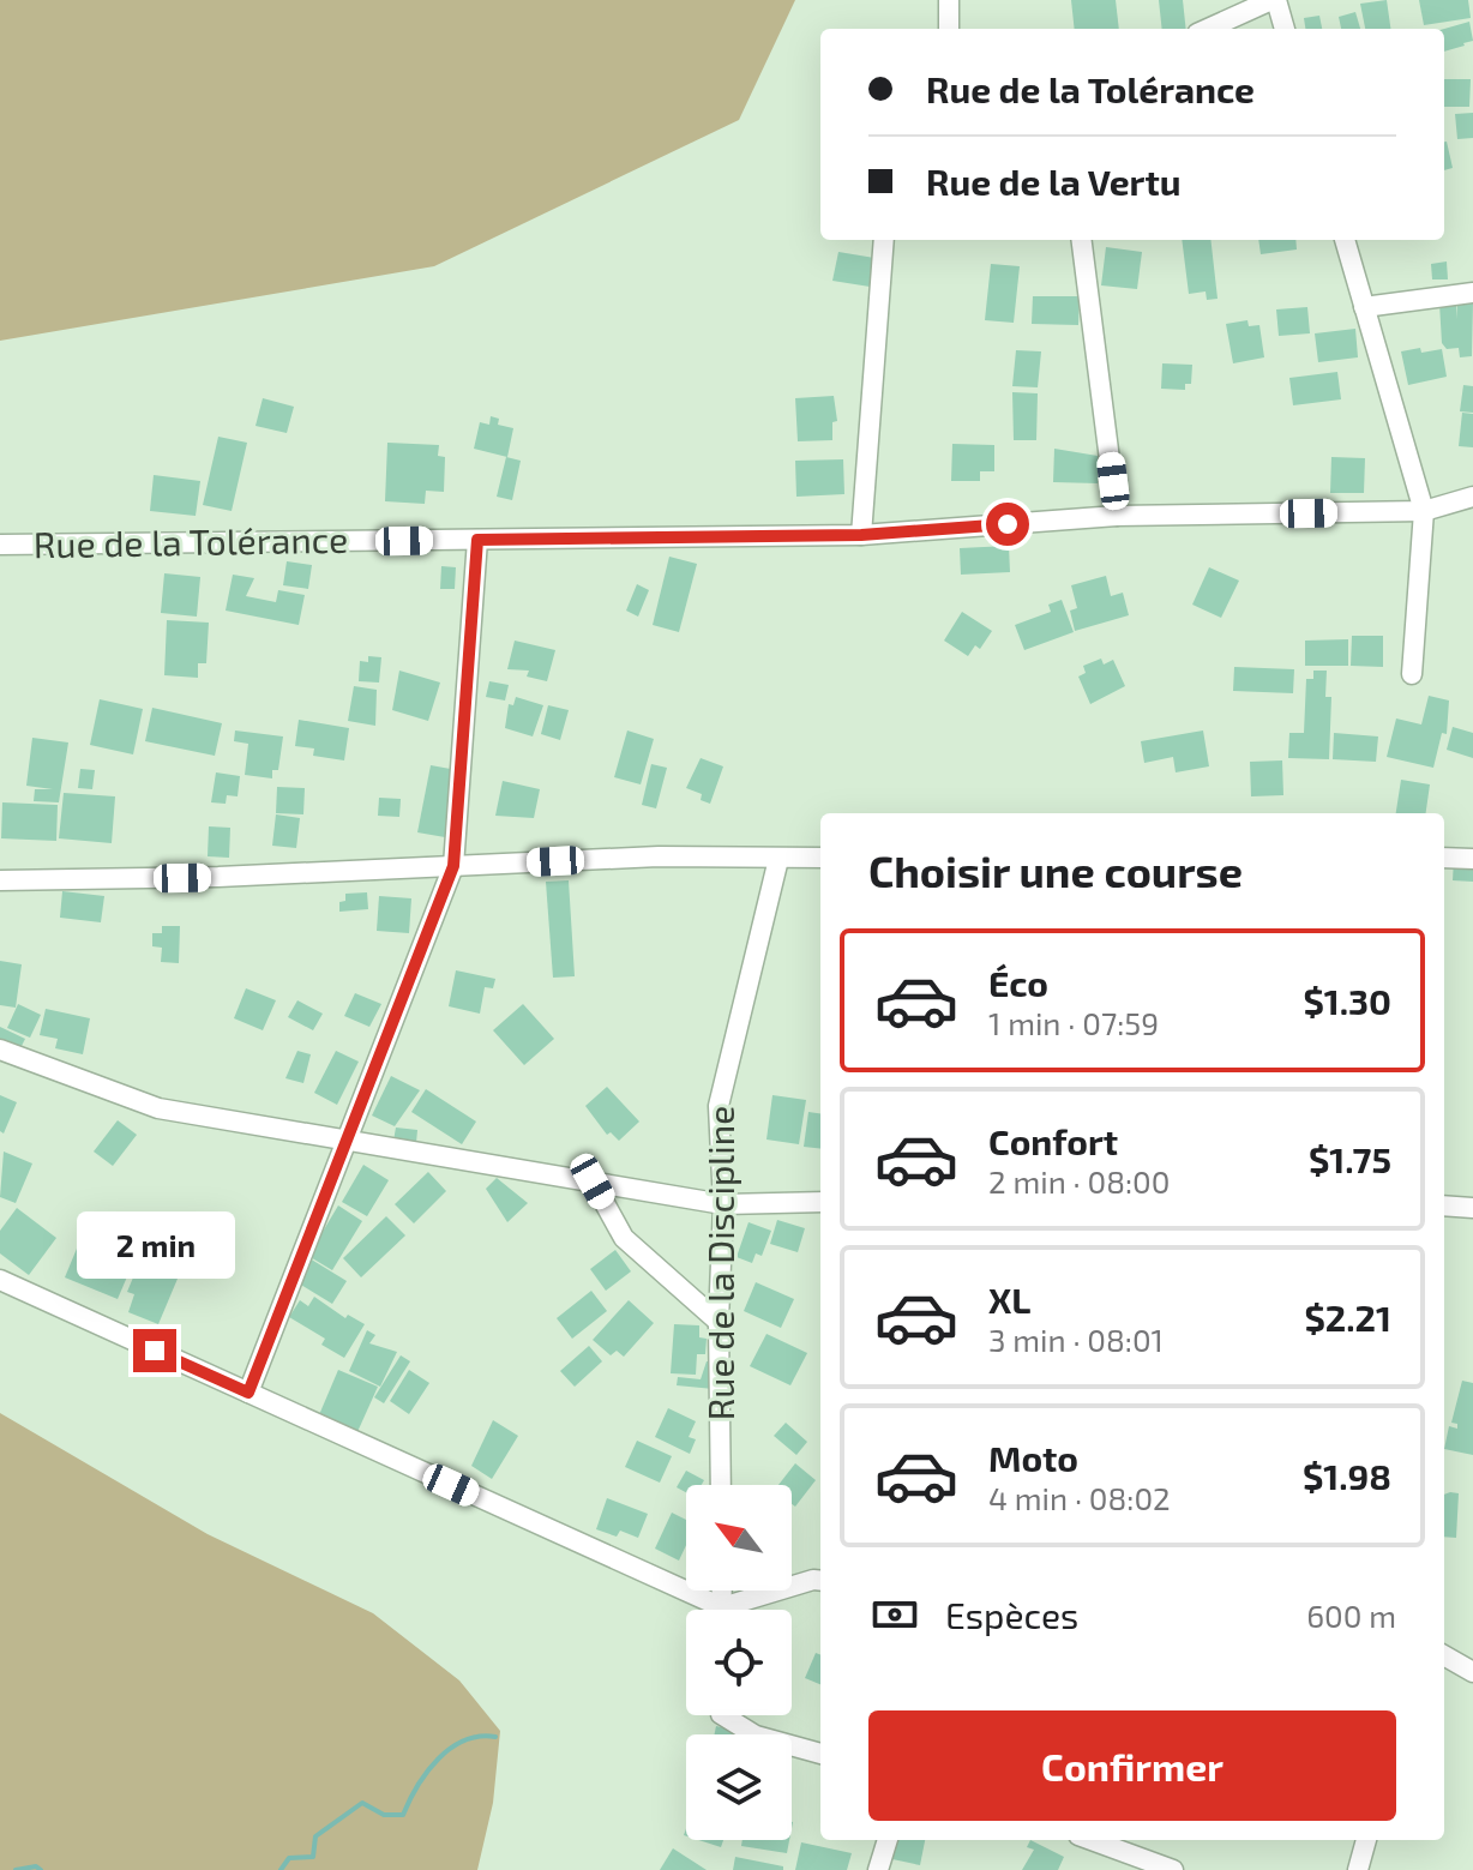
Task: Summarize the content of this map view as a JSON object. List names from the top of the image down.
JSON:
{
  "streets": {
    "street": ["Rue de la Tolérance", "Rue de la Discipline"]
  },
  "north": "top left",
  "page": {
    "banner": ["Rue de la Tolérance", "Rue de la Vertu"],
    "heading": "Choisir une course",
    "list": [
      {
        "name": "Éco",
        "note": "1 min · 07:59",
        "value": "$1.30"
      },
      {
        "name": "Confort",
        "note": "2 min · 08:00",
        "value": "$1.75"
      },
      {
        "name": "XL",
        "note": "3 min · 08:01",
        "value": "$2.21"
      },
      {
        "name": "Moto",
        "note": "4 min · 08:02",
        "value": "$1.98"
      }
    ],
    "bubble": "2 min",
    "pay": ["Espèces", "600 m"],
    "buttons": "Confirmer"
  }
}
